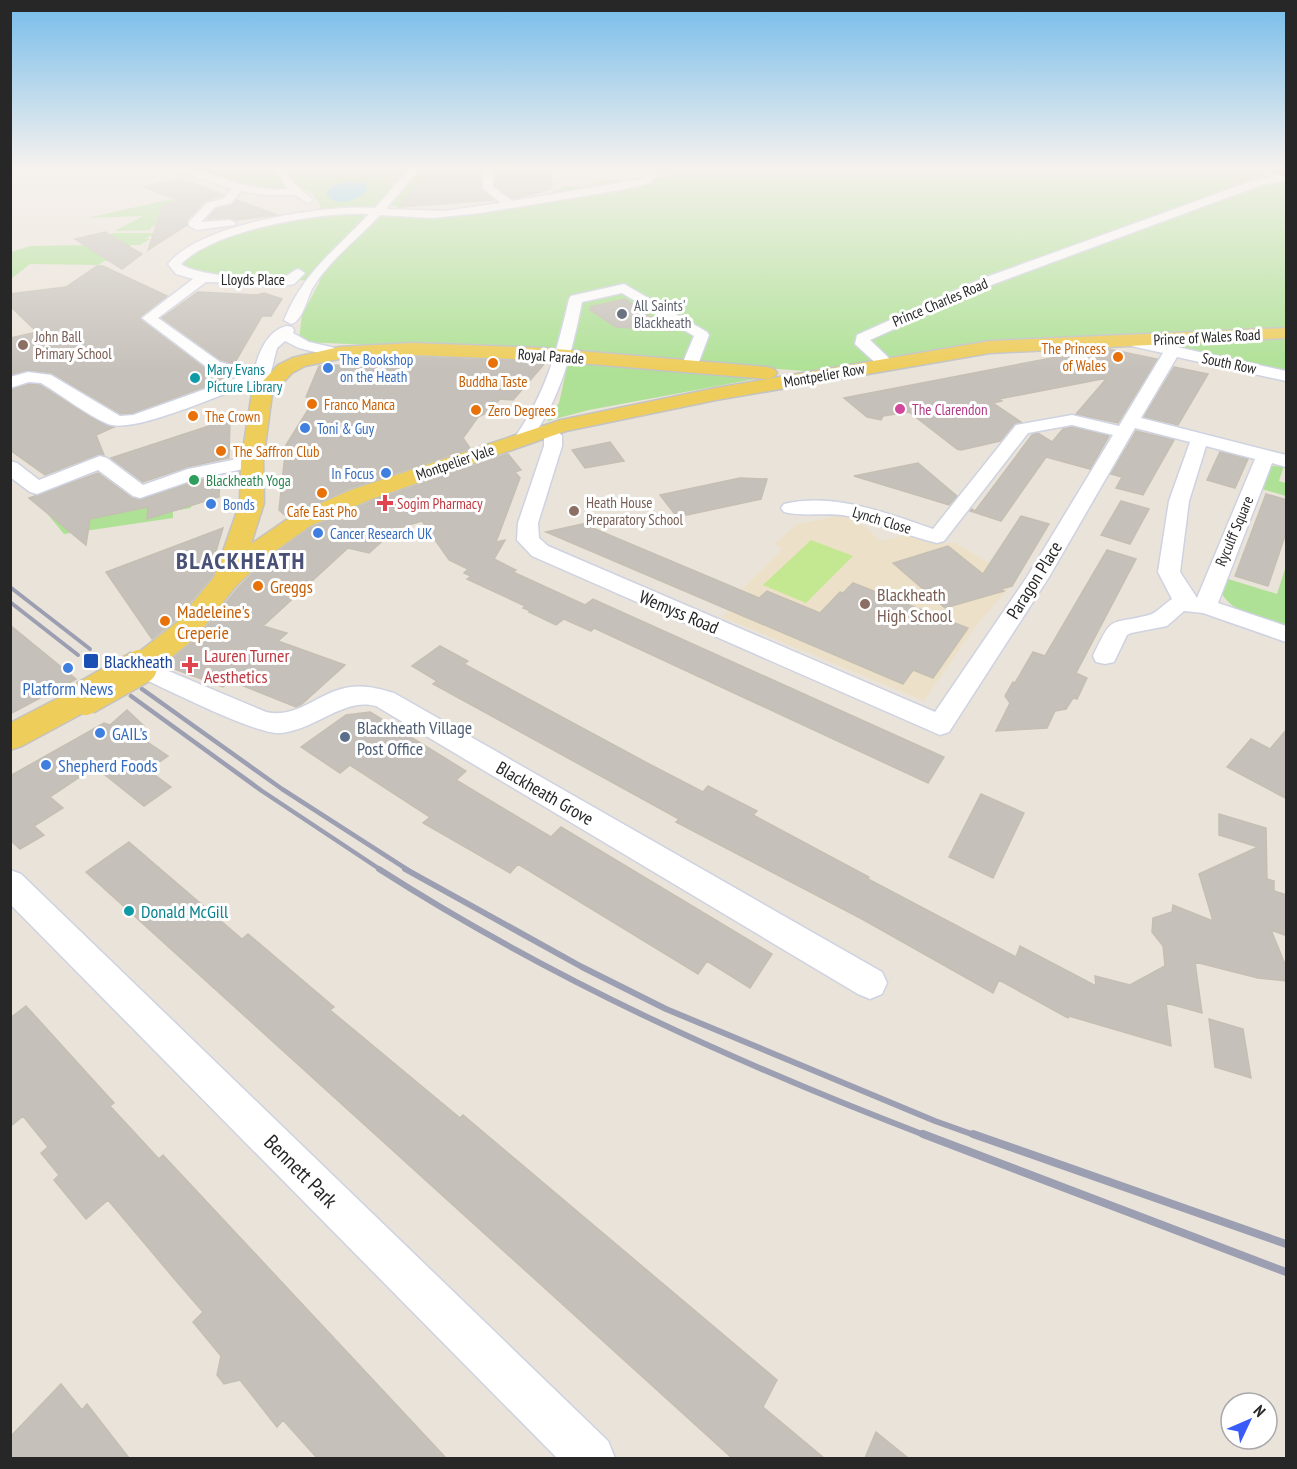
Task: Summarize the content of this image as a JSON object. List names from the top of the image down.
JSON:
{
  "streets": {
    "main road": [
      "Prince of Wales Road",
      "Royal Parade",
      "Montpelier Row",
      "Montpelier Vale"
    ],
    "street": [
      "Lloyds Place",
      "Prince Charles Road",
      "South Row",
      "Lynch Close",
      "Ryculff Square",
      "Paragon Place",
      "Wemyss Road",
      "Blackheath Grove",
      "Bennett Park"
    ]
  },
  "crossings": [
    ["Prince Charles Road", "Montpelier Row"],
    ["Prince of Wales Road", "South Row"],
    ["Prince of Wales Road", "Montpelier Row"],
    ["Prince of Wales Road", "Paragon Place"],
    ["Royal Parade", "Montpelier Row"],
    ["South Row", "Paragon Place"],
    ["Montpelier Row", "Montpelier Vale"],
    ["Montpelier Row", "Wemyss Road"],
    ["Lynch Close", "Ryculff Square"],
    ["Lynch Close", "Paragon Place"],
    ["Ryculff Square", "Paragon Place"],
    ["Paragon Place", "Wemyss Road"]
  ],
  "districts": ["BLACKHEATH"],
  "places": {
    "other": [
      "All Saints' Blackheath",
      "John Ball Primary School",
      "The Princess of Wales",
      "Buddha Taste",
      "The Bookshop on the Heath",
      "Mary Evans Picture Library",
      "Franco Manca",
      "The Clarendon",
      "Zero Degrees",
      "The Crown",
      "Toni & Guy",
      "The Saffron Club",
      "In Focus",
      "Blackheath Yoga",
      "Cafe East Pho",
      "Bonds",
      "Heath House Preparatory School",
      "Cancer Research UK",
      "Greggs",
      "Blackheath High School",
      "Madeleine's Creperie",
      "Platform News",
      "GAIL's",
      "Blackheath Village Post Office",
      "Shepherd Foods",
      "Donald McGill"
    ],
    "health": ["Sogim Pharmacy", "Lauren Turner Aesthetics"],
    "transit": ["Blackheath"]
  },
  "north": "top right"
}
